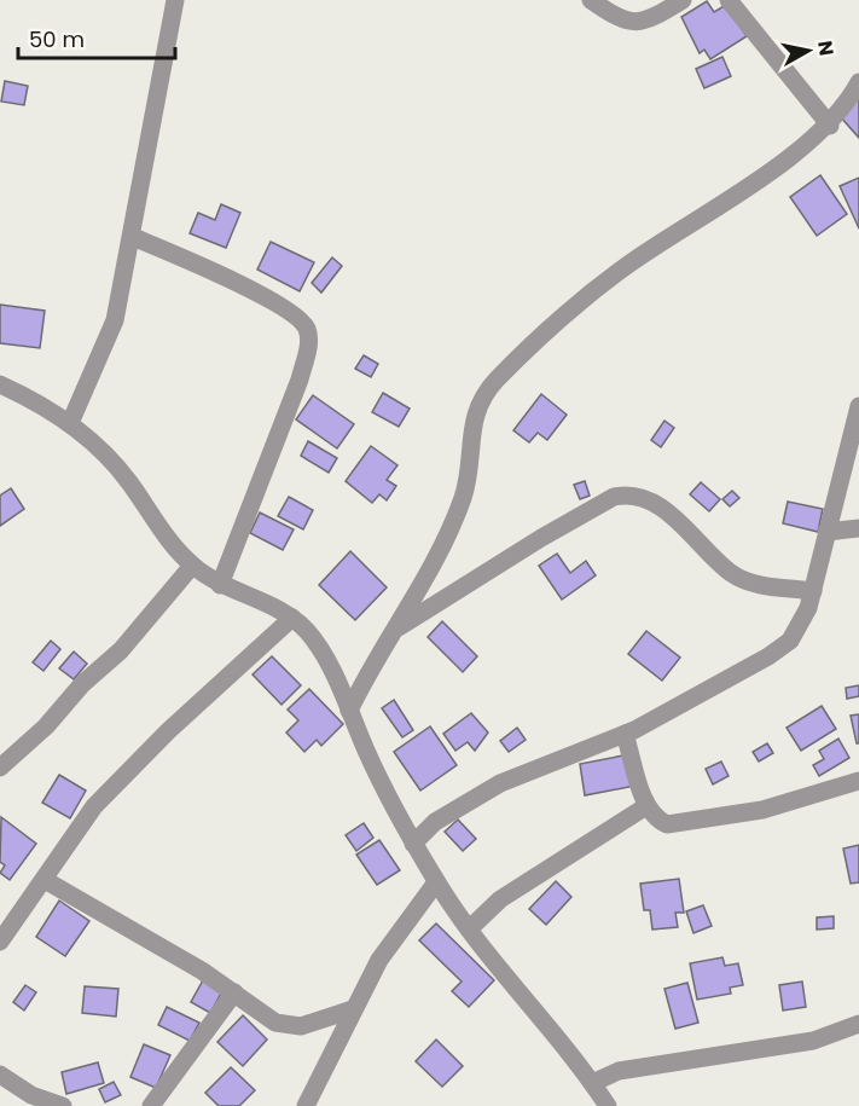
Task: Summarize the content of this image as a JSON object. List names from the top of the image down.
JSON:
{
  "scale_bar": "50 m",
  "north": "right"
}
